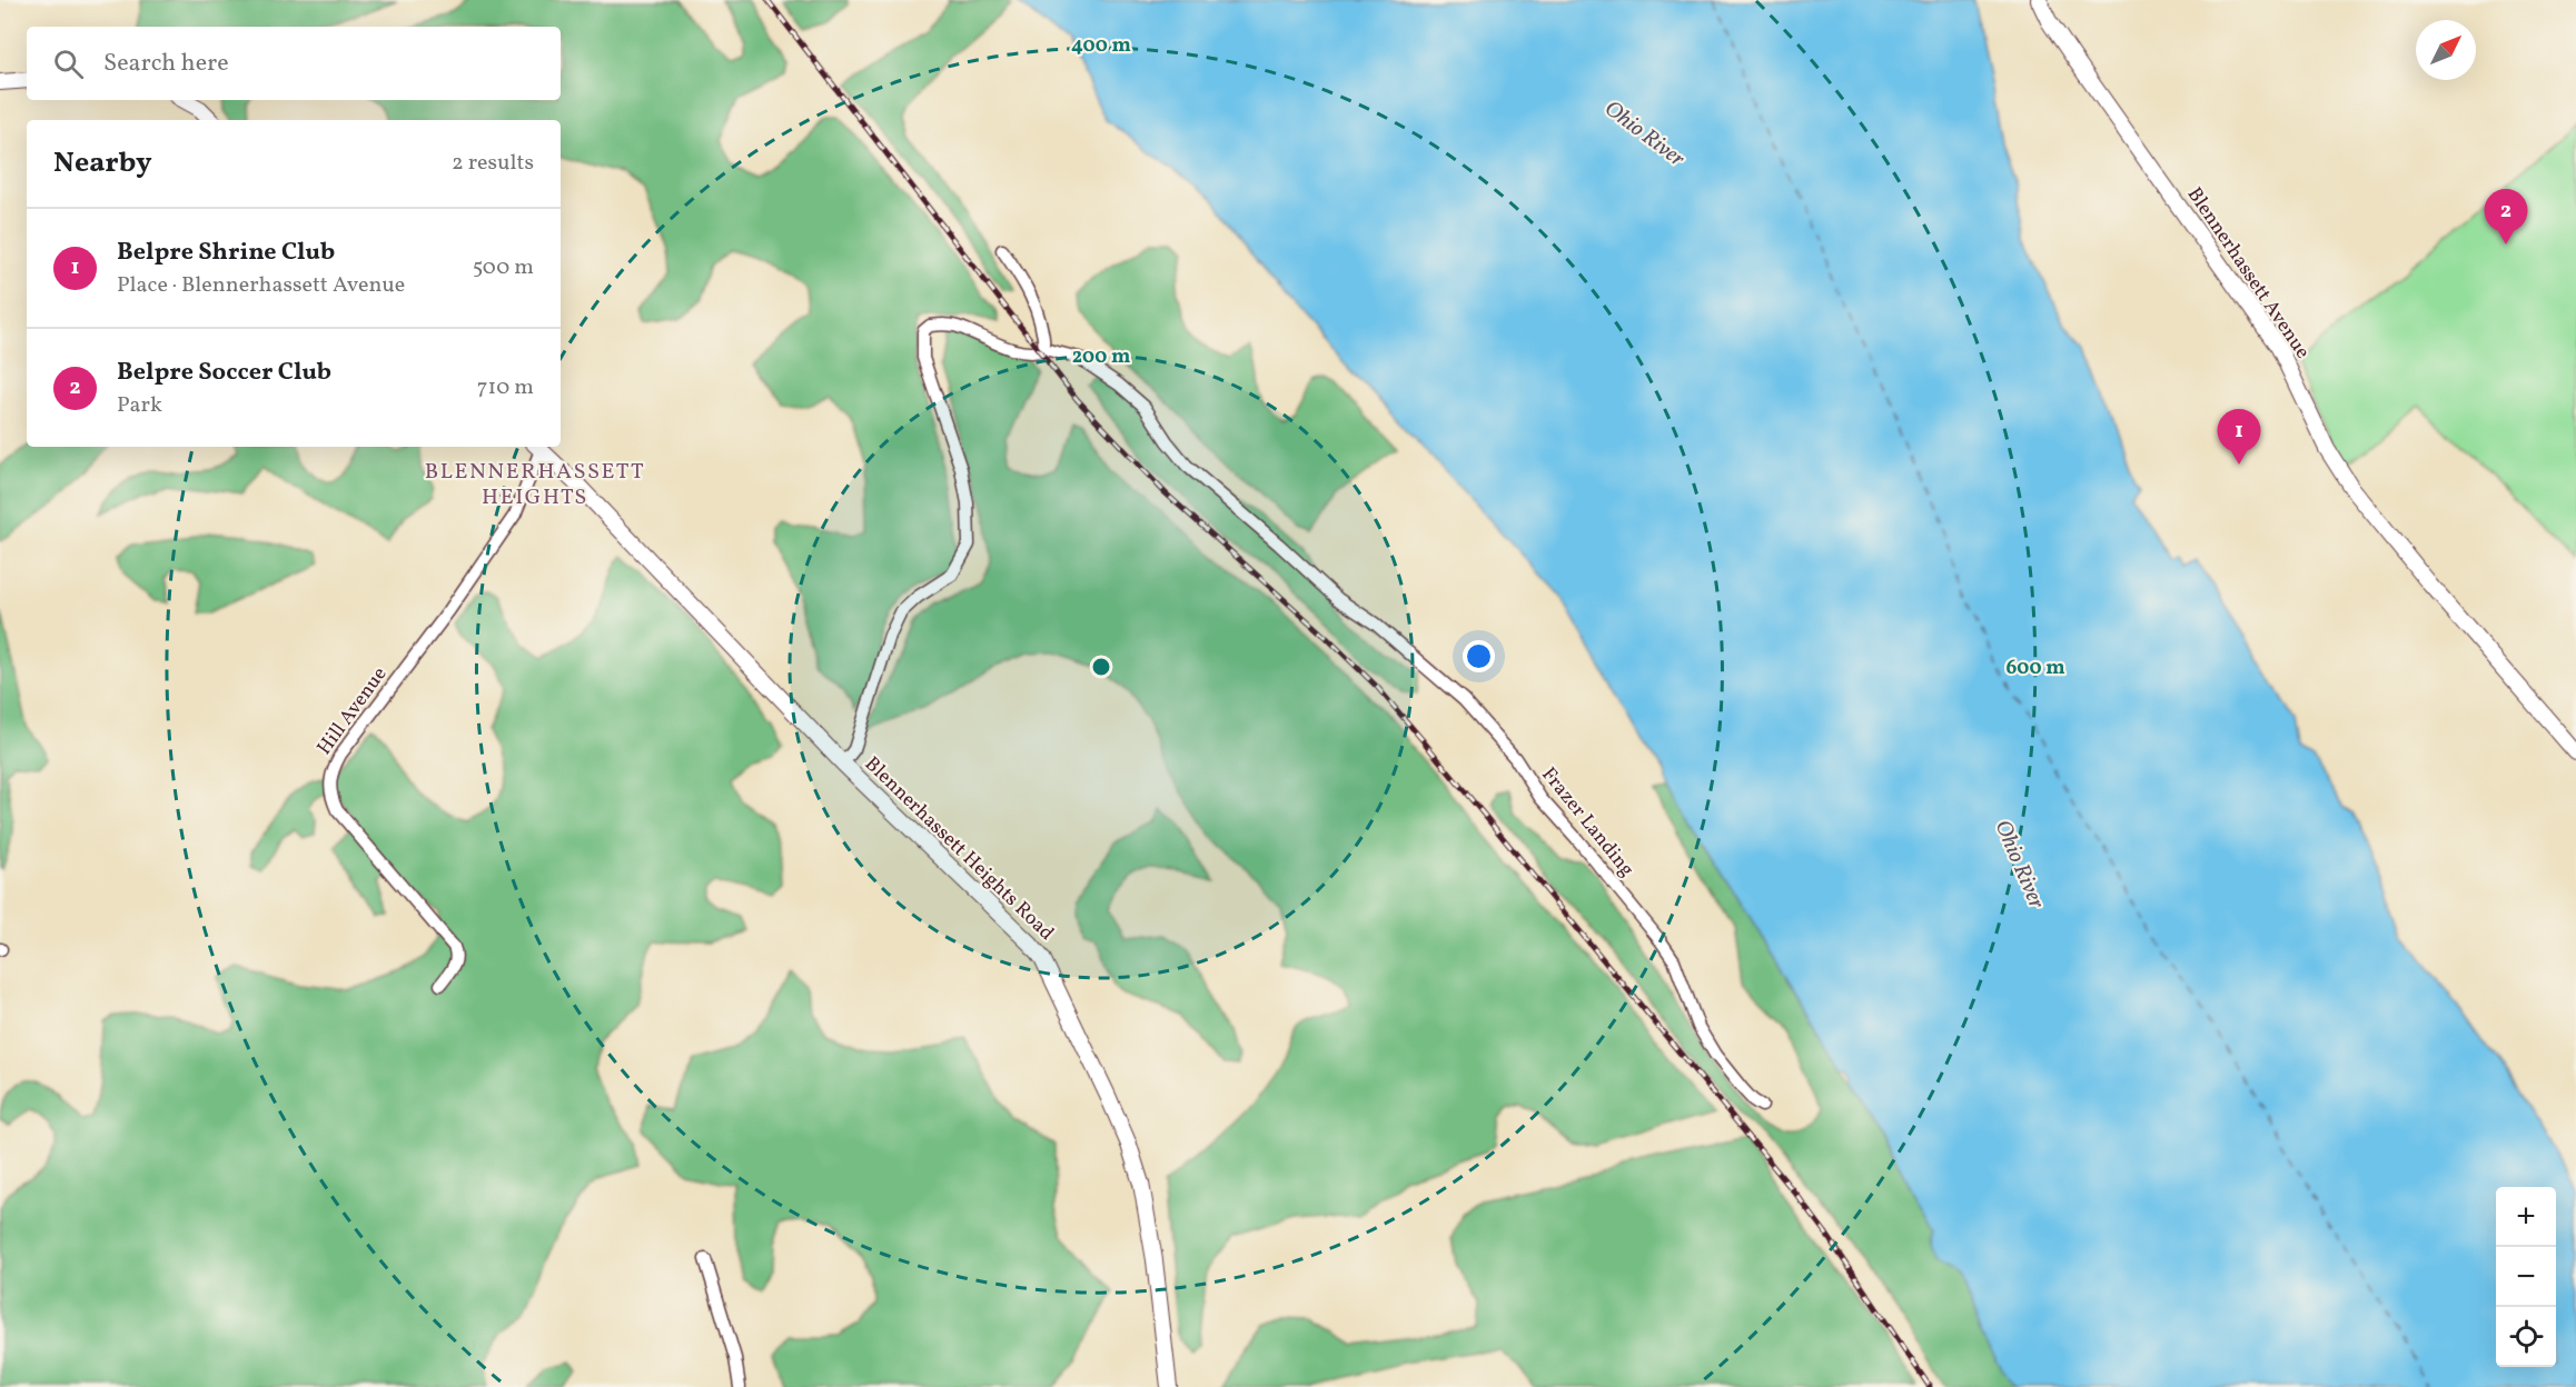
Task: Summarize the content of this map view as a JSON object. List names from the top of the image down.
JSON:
{
  "streets": {
    "street": [
      "Blennerhassett Avenue",
      "Hill Avenue",
      "Frazer Landing",
      "Blennerhassett Heights Road"
    ]
  },
  "crossings": [
    ["Hill Avenue", "Blennerhassett Heights Road"],
    ["Frazer Landing", "Blennerhassett Heights Road"]
  ],
  "districts": ["BLENNERHASSETT HEIGHTS"],
  "water": ["Ohio River"],
  "north": "top right",
  "page": {
    "search": "Search here",
    "heading": ["Nearby", "2 results"],
    "pins": ["2", "1"],
    "list": [
      {
        "mark": "1",
        "name": "Belpre Shrine Club",
        "note": "Place · Blennerhassett Avenue",
        "value": "500 m"
      },
      {
        "mark": "2",
        "name": "Belpre Soccer Club",
        "note": "Park",
        "value": "710 m"
      }
    ],
    "map_buttons": ["+", "−"]
  },
  "rings": ["400 m", "200 m", "600 m"]
}
